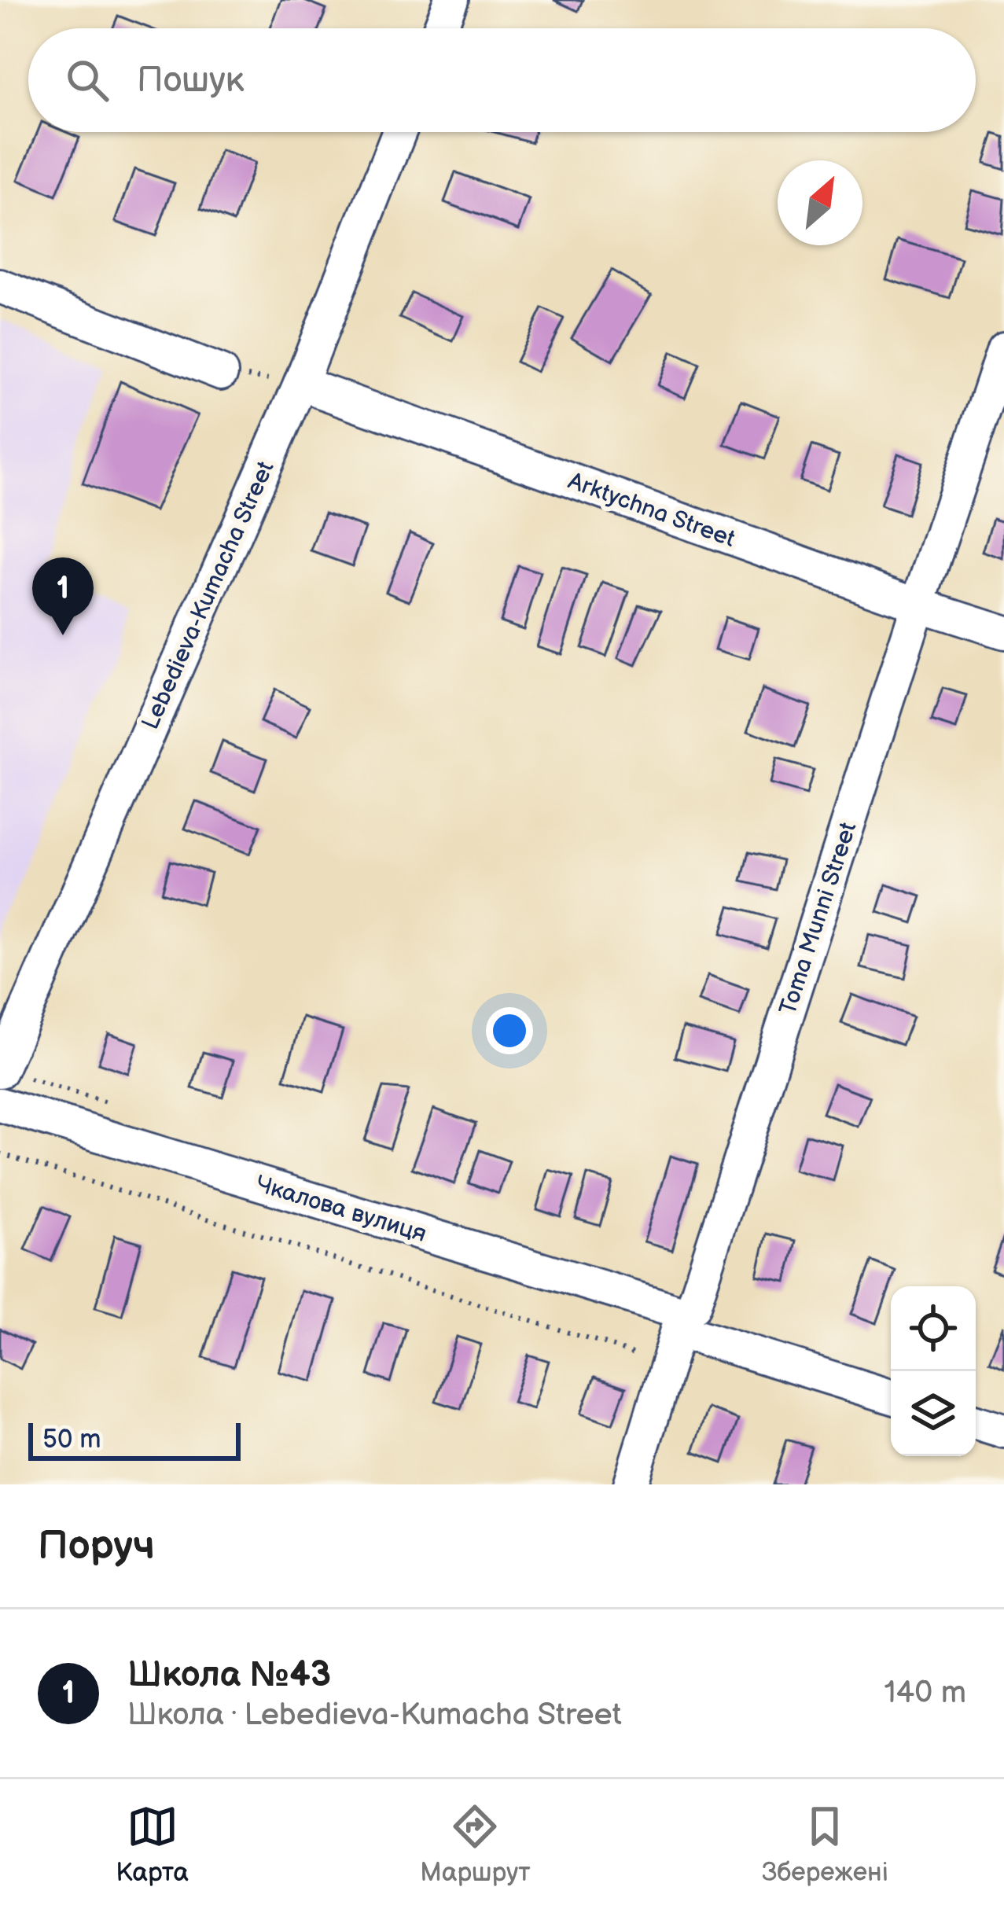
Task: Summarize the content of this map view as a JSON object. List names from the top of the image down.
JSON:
{
  "streets": {
    "street": [
      "Arktychna Street",
      "Lebedieva-Kumacha Street",
      "Toma Munni Street",
      "Чкалова вулиця"
    ]
  },
  "crossings": [
    ["Arktychna Street", "Lebedieva-Kumacha Street"],
    ["Arktychna Street", "Toma Munni Street"],
    ["Toma Munni Street", "Чкалова вулиця"]
  ],
  "scale_bar": "50 m",
  "north": "top right",
  "page": {
    "search": "Пошук",
    "pins": "1",
    "scale": "50 m",
    "heading": "Поруч",
    "list": [
      {
        "mark": "1",
        "name": "Школа №43",
        "note": "Школа · Lebedieva-Kumacha Street",
        "value": "140 m"
      }
    ],
    "nav": ["Карта", "Маршрут", "Збережені"]
  }
}
